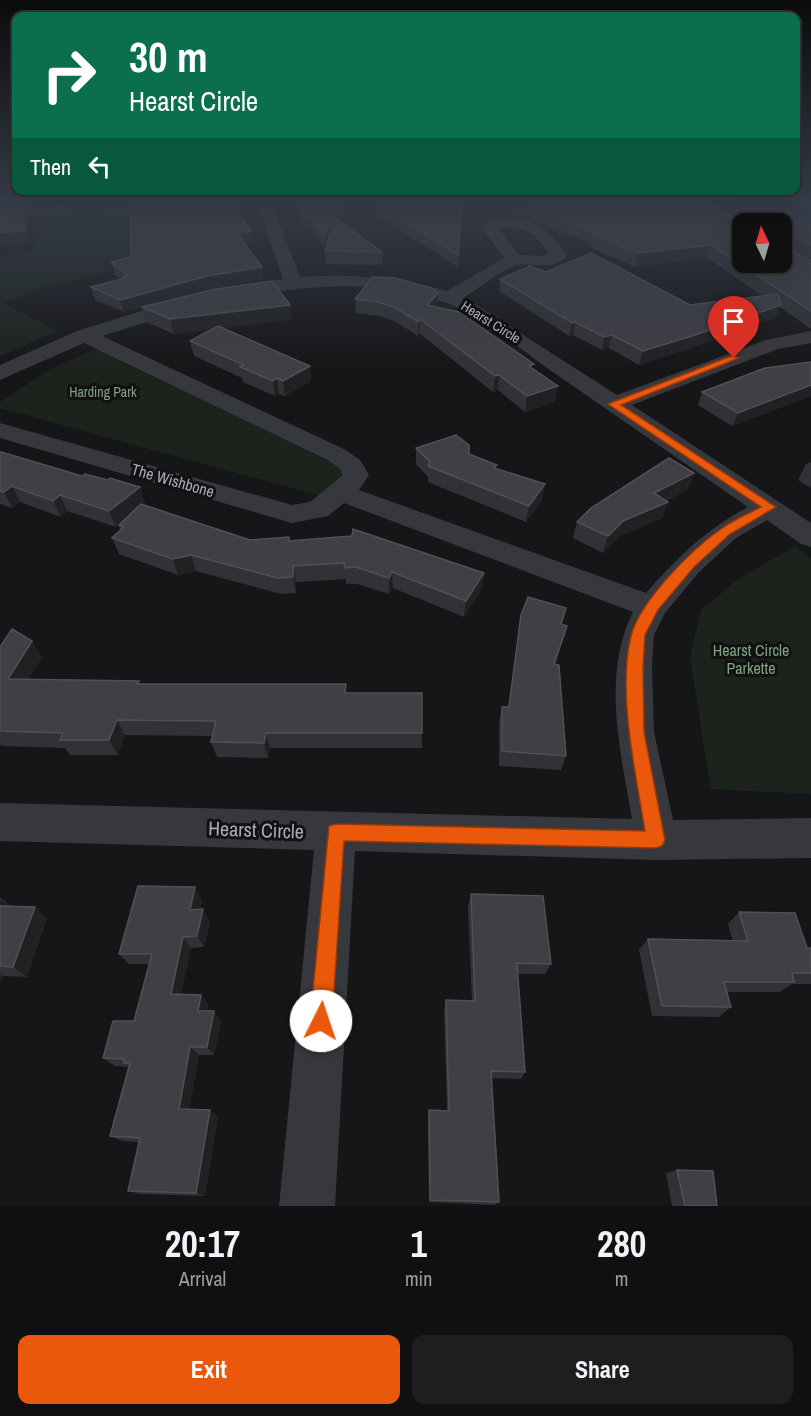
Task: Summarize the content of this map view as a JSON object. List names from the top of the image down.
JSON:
{
  "streets": {
    "street": ["Hearst Circle", "The Wishbone"]
  },
  "crossings": [
    ["Hearst Circle", "The Wishbone"]
  ],
  "parks": ["Harding Park", "Hearst Circle Parkette"],
  "north": "top",
  "page": {
    "turn": ["30 m", "Hearst Circle"],
    "then": "Then",
    "eta": [
      "20:17",
      "Arrival",
      "1",
      "min",
      "280",
      "m"
    ],
    "buttons": ["Exit", "Share"]
  }
}
